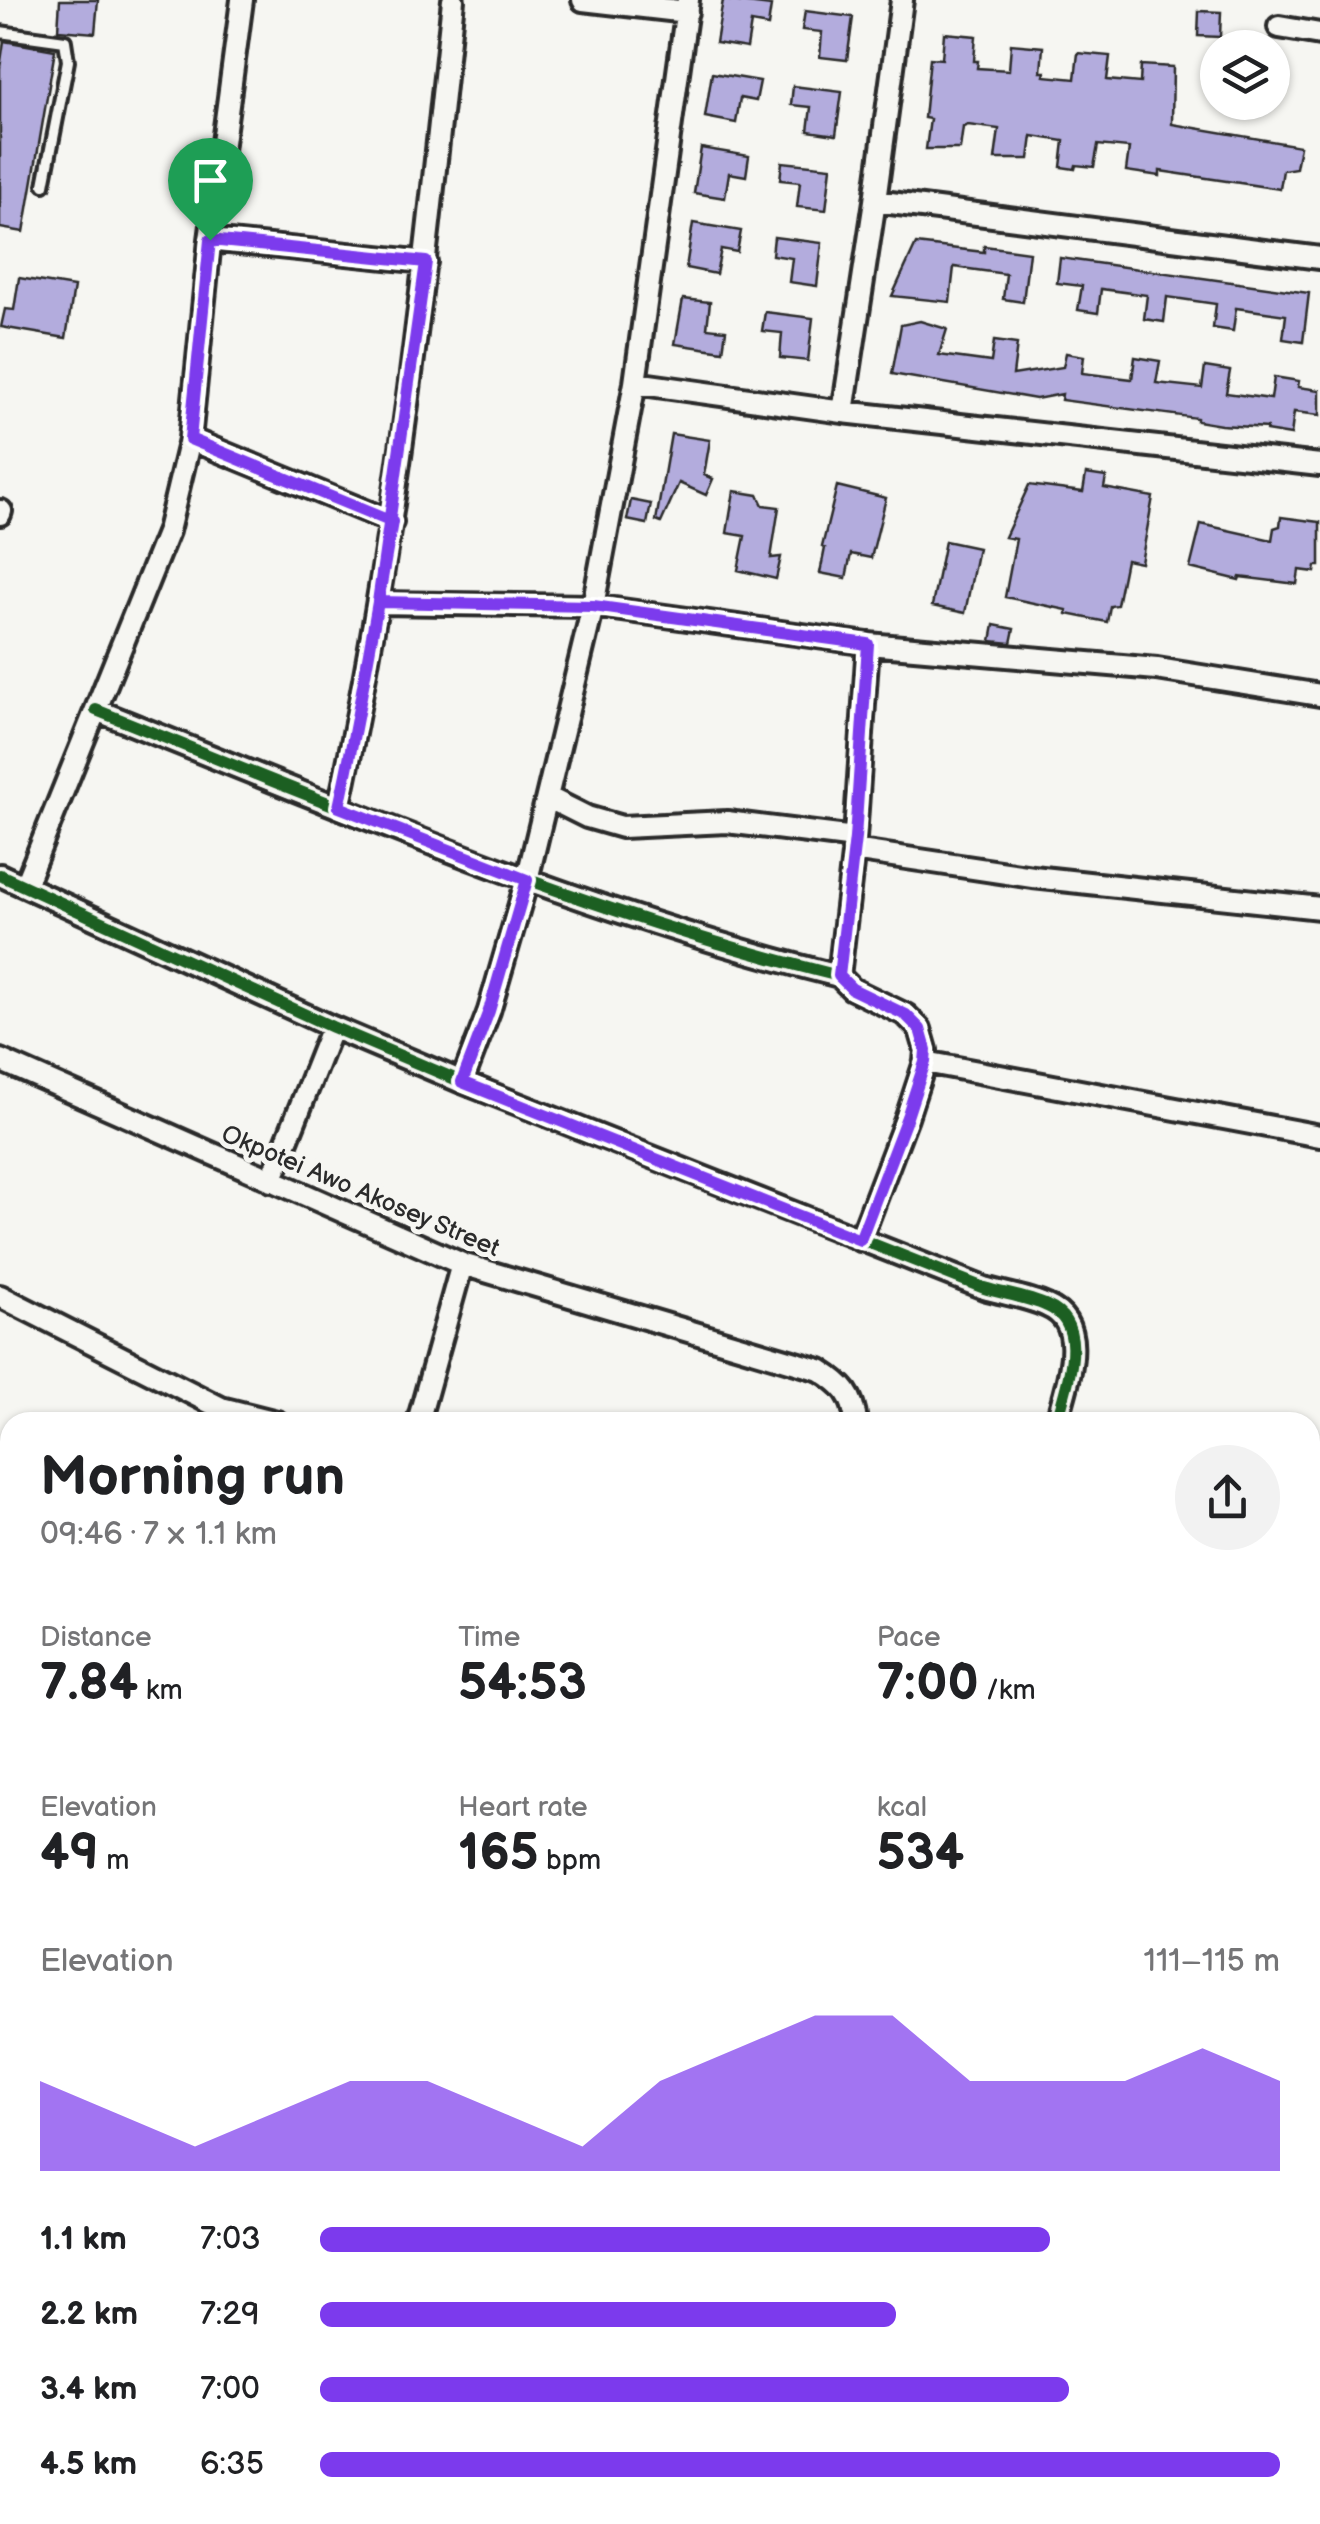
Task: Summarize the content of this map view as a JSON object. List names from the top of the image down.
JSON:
{
  "streets": {
    "street": ["Okpotei Awo Akosey Street"]
  },
  "page": {
    "heading": ["Morning run", "09:46 · 7 × 1.1 km"],
    "stats": [
      ["Distance", "7.84 km"],
      ["Time", "54:53"],
      ["Pace", "7:00 /km"],
      ["Elevation", "49 m"],
      ["Heart rate", "165 bpm"],
      ["kcal", "534"]
    ],
    "chart": ["Elevation", "111–115 m"],
    "list": [
      {
        "name": "1.1 km",
        "note": "7:03"
      },
      {
        "name": "2.2 km",
        "note": "7:29"
      },
      {
        "name": "3.4 km",
        "note": "7:00"
      },
      {
        "name": "4.5 km",
        "note": "6:35"
      }
    ]
  }
}
